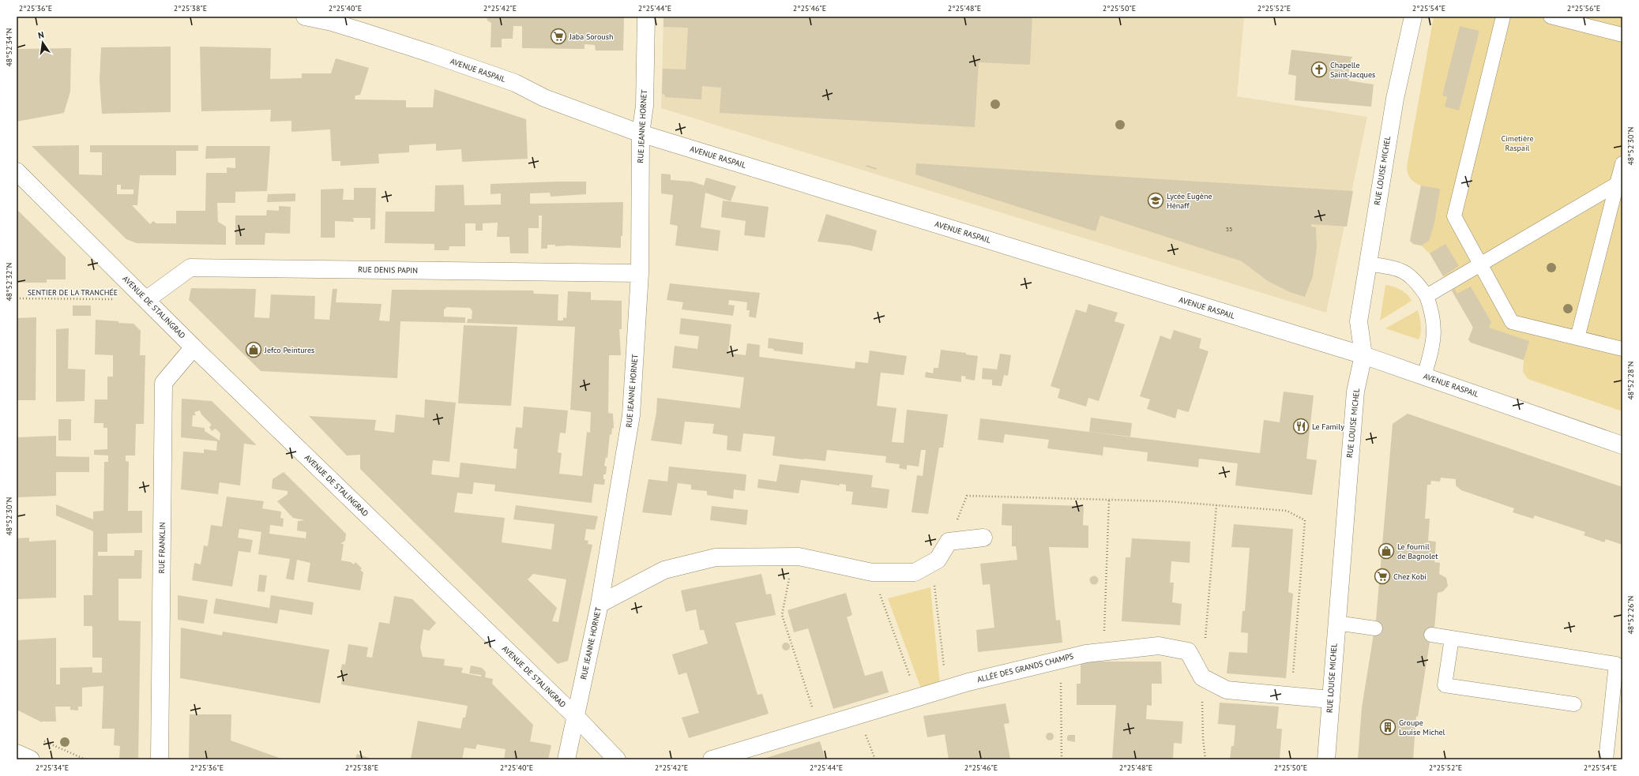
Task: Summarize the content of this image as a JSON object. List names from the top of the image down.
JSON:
{
  "streets": {
    "street": [
      "AVENUE RASPAIL",
      "RUE JEANNE HORNET",
      "RUE LOUISE MICHEL",
      "RUE DENIS PAPIN",
      "AVENUE DE STALINGRAD",
      "RUE FRANKLIN",
      "ALLÉE DES GRANDS CHAMPS"
    ],
    "path": ["SENTIER DE LA TRANCHÉE"]
  },
  "crossings": [
    ["AVENUE RASPAIL", "RUE JEANNE HORNET"],
    ["AVENUE RASPAIL", "RUE LOUISE MICHEL"],
    ["RUE JEANNE HORNET", "RUE DENIS PAPIN"],
    ["RUE JEANNE HORNET", "AVENUE DE STALINGRAD"],
    ["RUE DENIS PAPIN", "SENTIER DE LA TRANCHÉE"],
    ["RUE DENIS PAPIN", "AVENUE DE STALINGRAD"],
    ["SENTIER DE LA TRANCHÉE", "AVENUE DE STALINGRAD"],
    ["AVENUE DE STALINGRAD", "RUE FRANKLIN"]
  ],
  "parks": ["Cimetière Raspail"],
  "places": {
    "supermarket": ["Jaba Soroush", "Chez Kobi"],
    "church": ["Chapelle Saint-Jacques"],
    "school or university": ["Lycée Eugène Hénaff"],
    "shop": ["Jefco Peintures", "Le fournil de Bagnolet"],
    "restaurant": ["Le Family"],
    "building": ["Groupe Louise Michel"]
  },
  "house_numbers": ["55"],
  "north": "top",
  "coordinates": [
    "2°25'36\"E",
    "2°25'38\"E",
    "2°25'40\"E",
    "2°25'42\"E",
    "2°25'44\"E",
    "2°25'46\"E",
    "2°25'48\"E",
    "2°25'50\"E",
    "2°25'52\"E",
    "2°25'54\"E",
    "2°25'56\"E",
    "48°52'34\"N",
    "48°52'30\"N",
    "48°52'32\"N",
    "48°52'28\"N",
    "48°52'26\"N",
    "2°25'34\"E"
  ]
}
